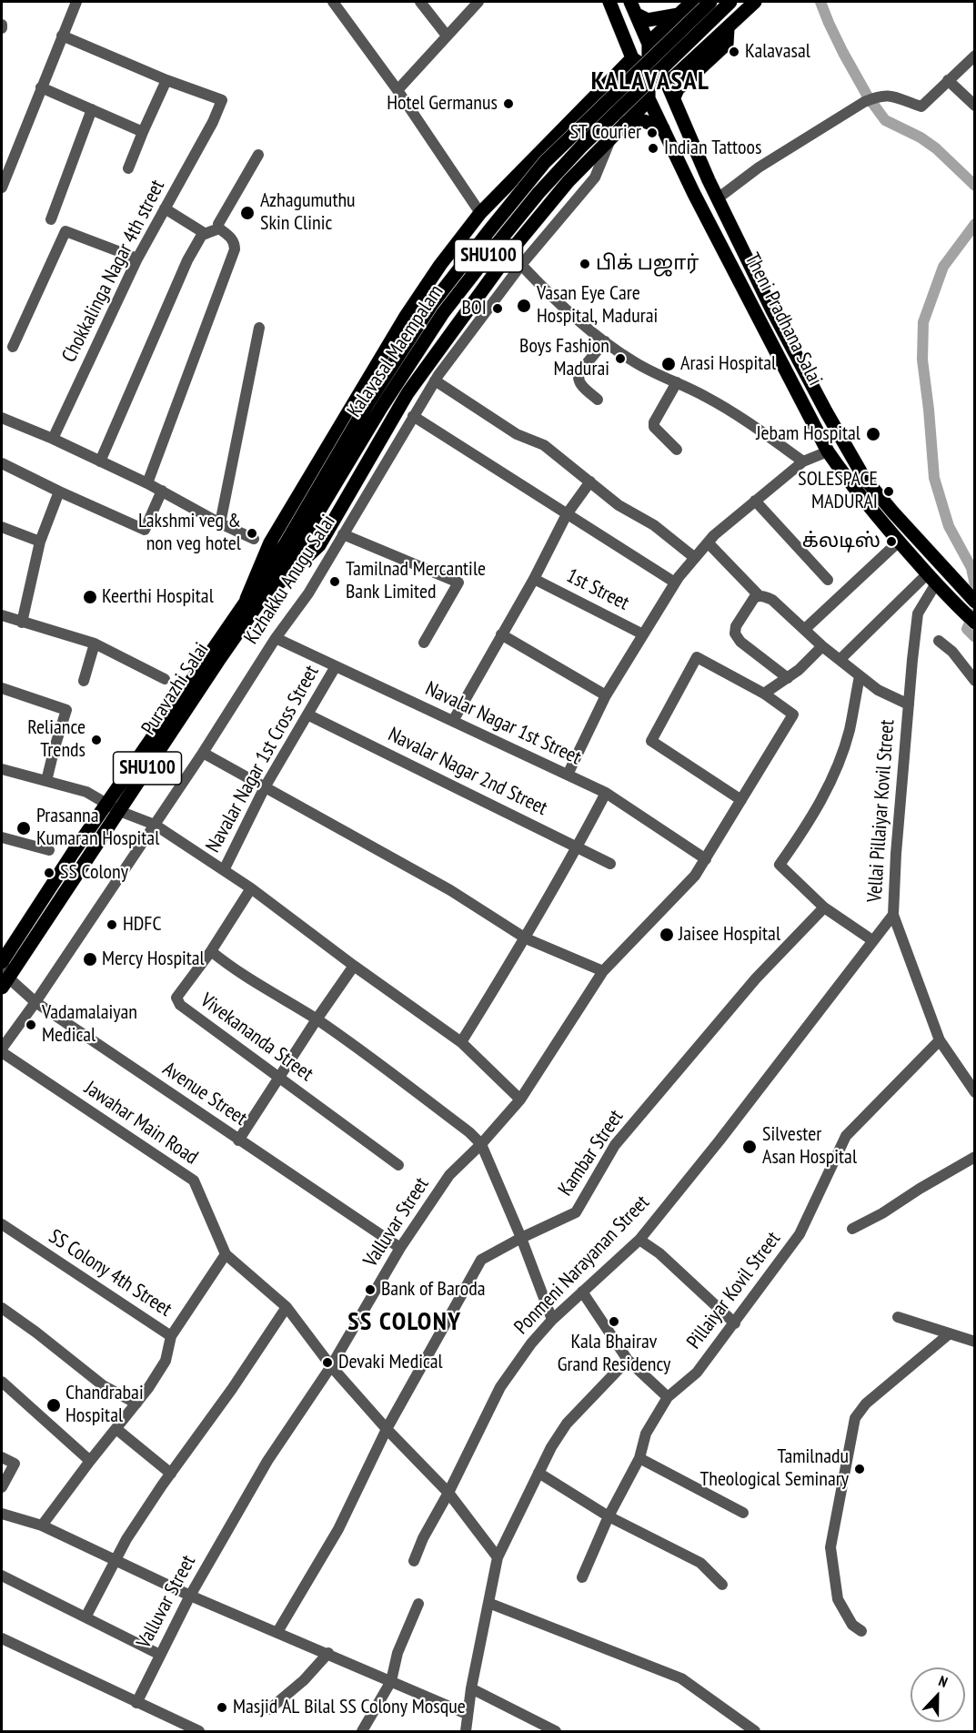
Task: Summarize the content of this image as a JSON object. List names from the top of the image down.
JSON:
{
  "streets": {
    "main road": [
      "SHU100",
      "Theni Pradhana Salai",
      "Kalavasal Maempalam",
      "Puravazhi Salai"
    ],
    "street": [
      "Chokkalinga Nagar 4th street",
      "Kizhakku Anugu Salai",
      "1st Street",
      "Navalar Nagar 1st Street",
      "Navalar Nagar 1st Cross Street",
      "Navalar Nagar 2nd Street",
      "Vellai Pillaiyar Kovil Street",
      "Vivekananda Street",
      "Avenue Street",
      "Jawahar Main Road",
      "Kambar Street",
      "Valluvar Street",
      "Ponmeni Narayanan Street",
      "SS Colony 4th Street",
      "Pillaiyar Kovil Street"
    ]
  },
  "crossings": [
    ["Theni Pradhana Salai", "Vellai Pillaiyar Kovil Street"],
    ["Kalavasal Maempalam", "Puravazhi Salai"],
    ["Kizhakku Anugu Salai", "Navalar Nagar 1st Street"],
    ["Kizhakku Anugu Salai", "Avenue Street"],
    ["Kizhakku Anugu Salai", "Jawahar Main Road"],
    ["Puravazhi Salai", "Avenue Street"],
    ["Navalar Nagar 1st Street", "Navalar Nagar 1st Cross Street"],
    ["Navalar Nagar 1st Street", "Valluvar Street"],
    ["Navalar Nagar 1st Cross Street", "Navalar Nagar 2nd Street"],
    ["Vellai Pillaiyar Kovil Street", "Ponmeni Narayanan Street"],
    ["Vellai Pillaiyar Kovil Street", "Pillaiyar Kovil Street"],
    ["Avenue Street", "Valluvar Street"],
    ["Jawahar Main Road", "Kambar Street"],
    ["Jawahar Main Road", "Valluvar Street"],
    ["Jawahar Main Road", "Ponmeni Narayanan Street"],
    ["Jawahar Main Road", "SS Colony 4th Street"]
  ],
  "districts": ["KALAVASAL", "SS COLONY"],
  "places": [
    "Kalavasal",
    "Hotel Germanus",
    "ST Courier",
    "Indian Tattoos",
    "Azhagumuthu Skin Clinic",
    "பிக் பஜார்",
    "Vasan Eye Care Hospital, Madurai",
    "BOI",
    "Boys Fashion Madurai",
    "Arasi Hospital",
    "Jebam Hospital",
    "SOLESPACE MADURAI",
    "Lakshmi veg & non veg hotel",
    "க்லடிஸ்",
    "Tamilnad Mercantile Bank Limited",
    "Keerthi Hospital",
    "Reliance Trends",
    "Prasanna Kumaran Hospital",
    "SS Colony",
    "HDFC",
    "Jaisee Hospital",
    "Mercy Hospital",
    "Vadamalaiyan Medical",
    "Silvester Asan Hospital",
    "Bank of Baroda",
    "Kala Bhairav Grand Residency",
    "Devaki Medical",
    "Chandrabai Hospital",
    "Tamilnadu Theological Seminary",
    "Masjid AL Bilal SS Colony Mosque"
  ],
  "north": "top"
}
